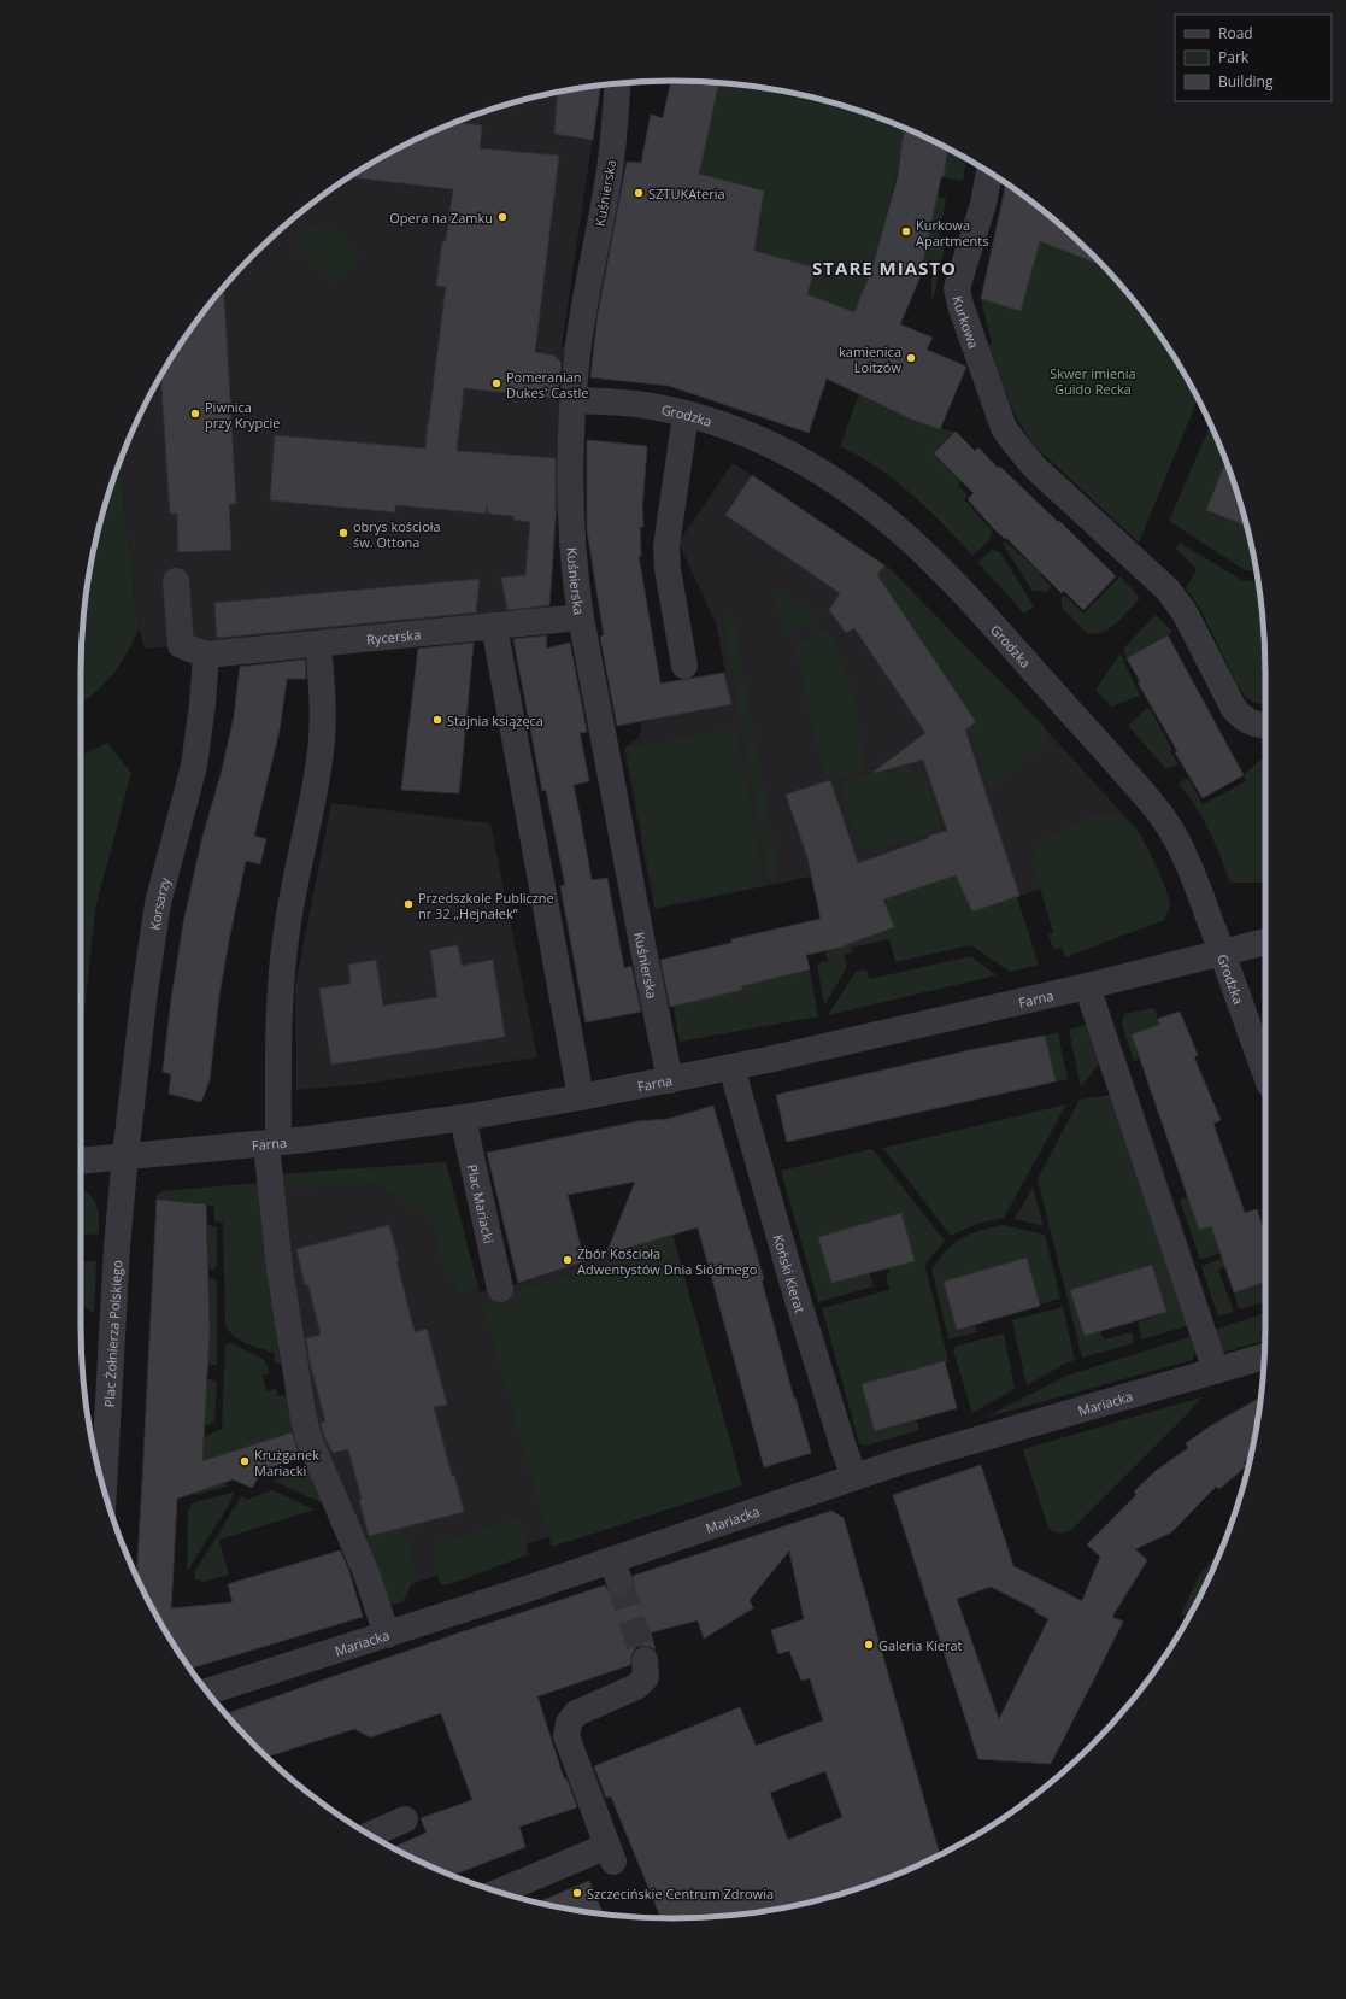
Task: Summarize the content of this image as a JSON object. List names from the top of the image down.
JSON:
{
  "streets": {
    "street": [
      "Kuśnierska",
      "Kurkowa",
      "Grodzka",
      "Rycerska",
      "Korsarzy",
      "Farna",
      "Plac Mariacki",
      "Koński Kierat",
      "Plac Żołnierza Polskiego",
      "Mariacka"
    ]
  },
  "crossings": [
    ["Kuśnierska", "Grodzka"],
    ["Kuśnierska", "Rycerska"],
    ["Kuśnierska", "Farna"],
    ["Grodzka", "Farna"],
    ["Rycerska", "Korsarzy"],
    ["Korsarzy", "Farna"],
    ["Korsarzy", "Plac Żołnierza Polskiego"],
    ["Farna", "Plac Mariacki"],
    ["Farna", "Koński Kierat"],
    ["Farna", "Plac Żołnierza Polskiego"],
    ["Koński Kierat", "Mariacka"]
  ],
  "districts": ["STARE MIASTO"],
  "parks": ["Skwer imienia Guido Recka"],
  "places": [
    "SZTUKAteria",
    "Opera na Zamku",
    "Kurkowa Apartments",
    "kamienica Loitzów",
    "Pomeranian Dukes' Castle",
    "Piwnica przy Krypcie",
    "obrys kościoła św. Ottona",
    "Stajnia książęca",
    "Przedszkole Publiczne nr 32 „Hejnałek”",
    "Zbór Kościoła Adwentystów Dnia Siódmego",
    "Krużganek Mariacki",
    "Galeria Kierat",
    "Szczecińskie Centrum Zdrowia"
  ],
  "legend": ["Road", "Park", "Building"]
}
